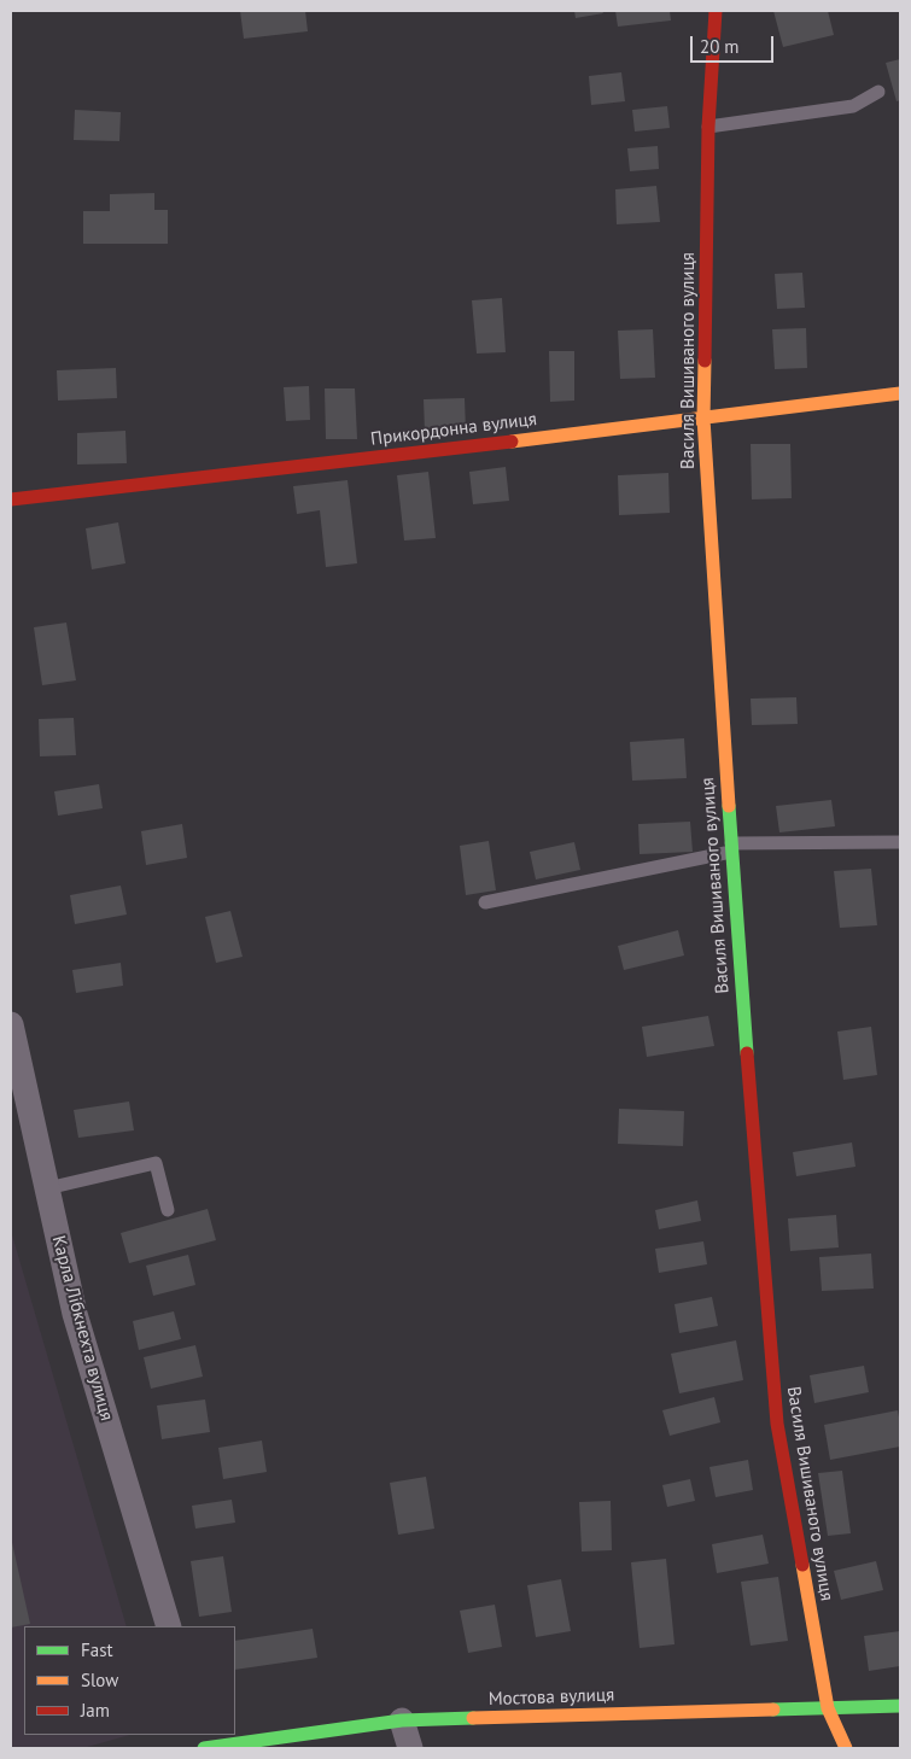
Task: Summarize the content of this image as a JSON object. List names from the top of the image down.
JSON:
{
  "streets": {
    "street": [
      "Василя Вишиваного вулиця",
      "Прикордонна вулиця",
      "Карла Лібкнехта вулиця",
      "Мостова вулиця"
    ]
  },
  "crossings": [
    ["Василя Вишиваного вулиця", "Прикордонна вулиця"],
    ["Василя Вишиваного вулиця", "Мостова вулиця"]
  ],
  "legend": ["Fast", "Slow", "Jam"],
  "scale_bar": "20 m"
}
